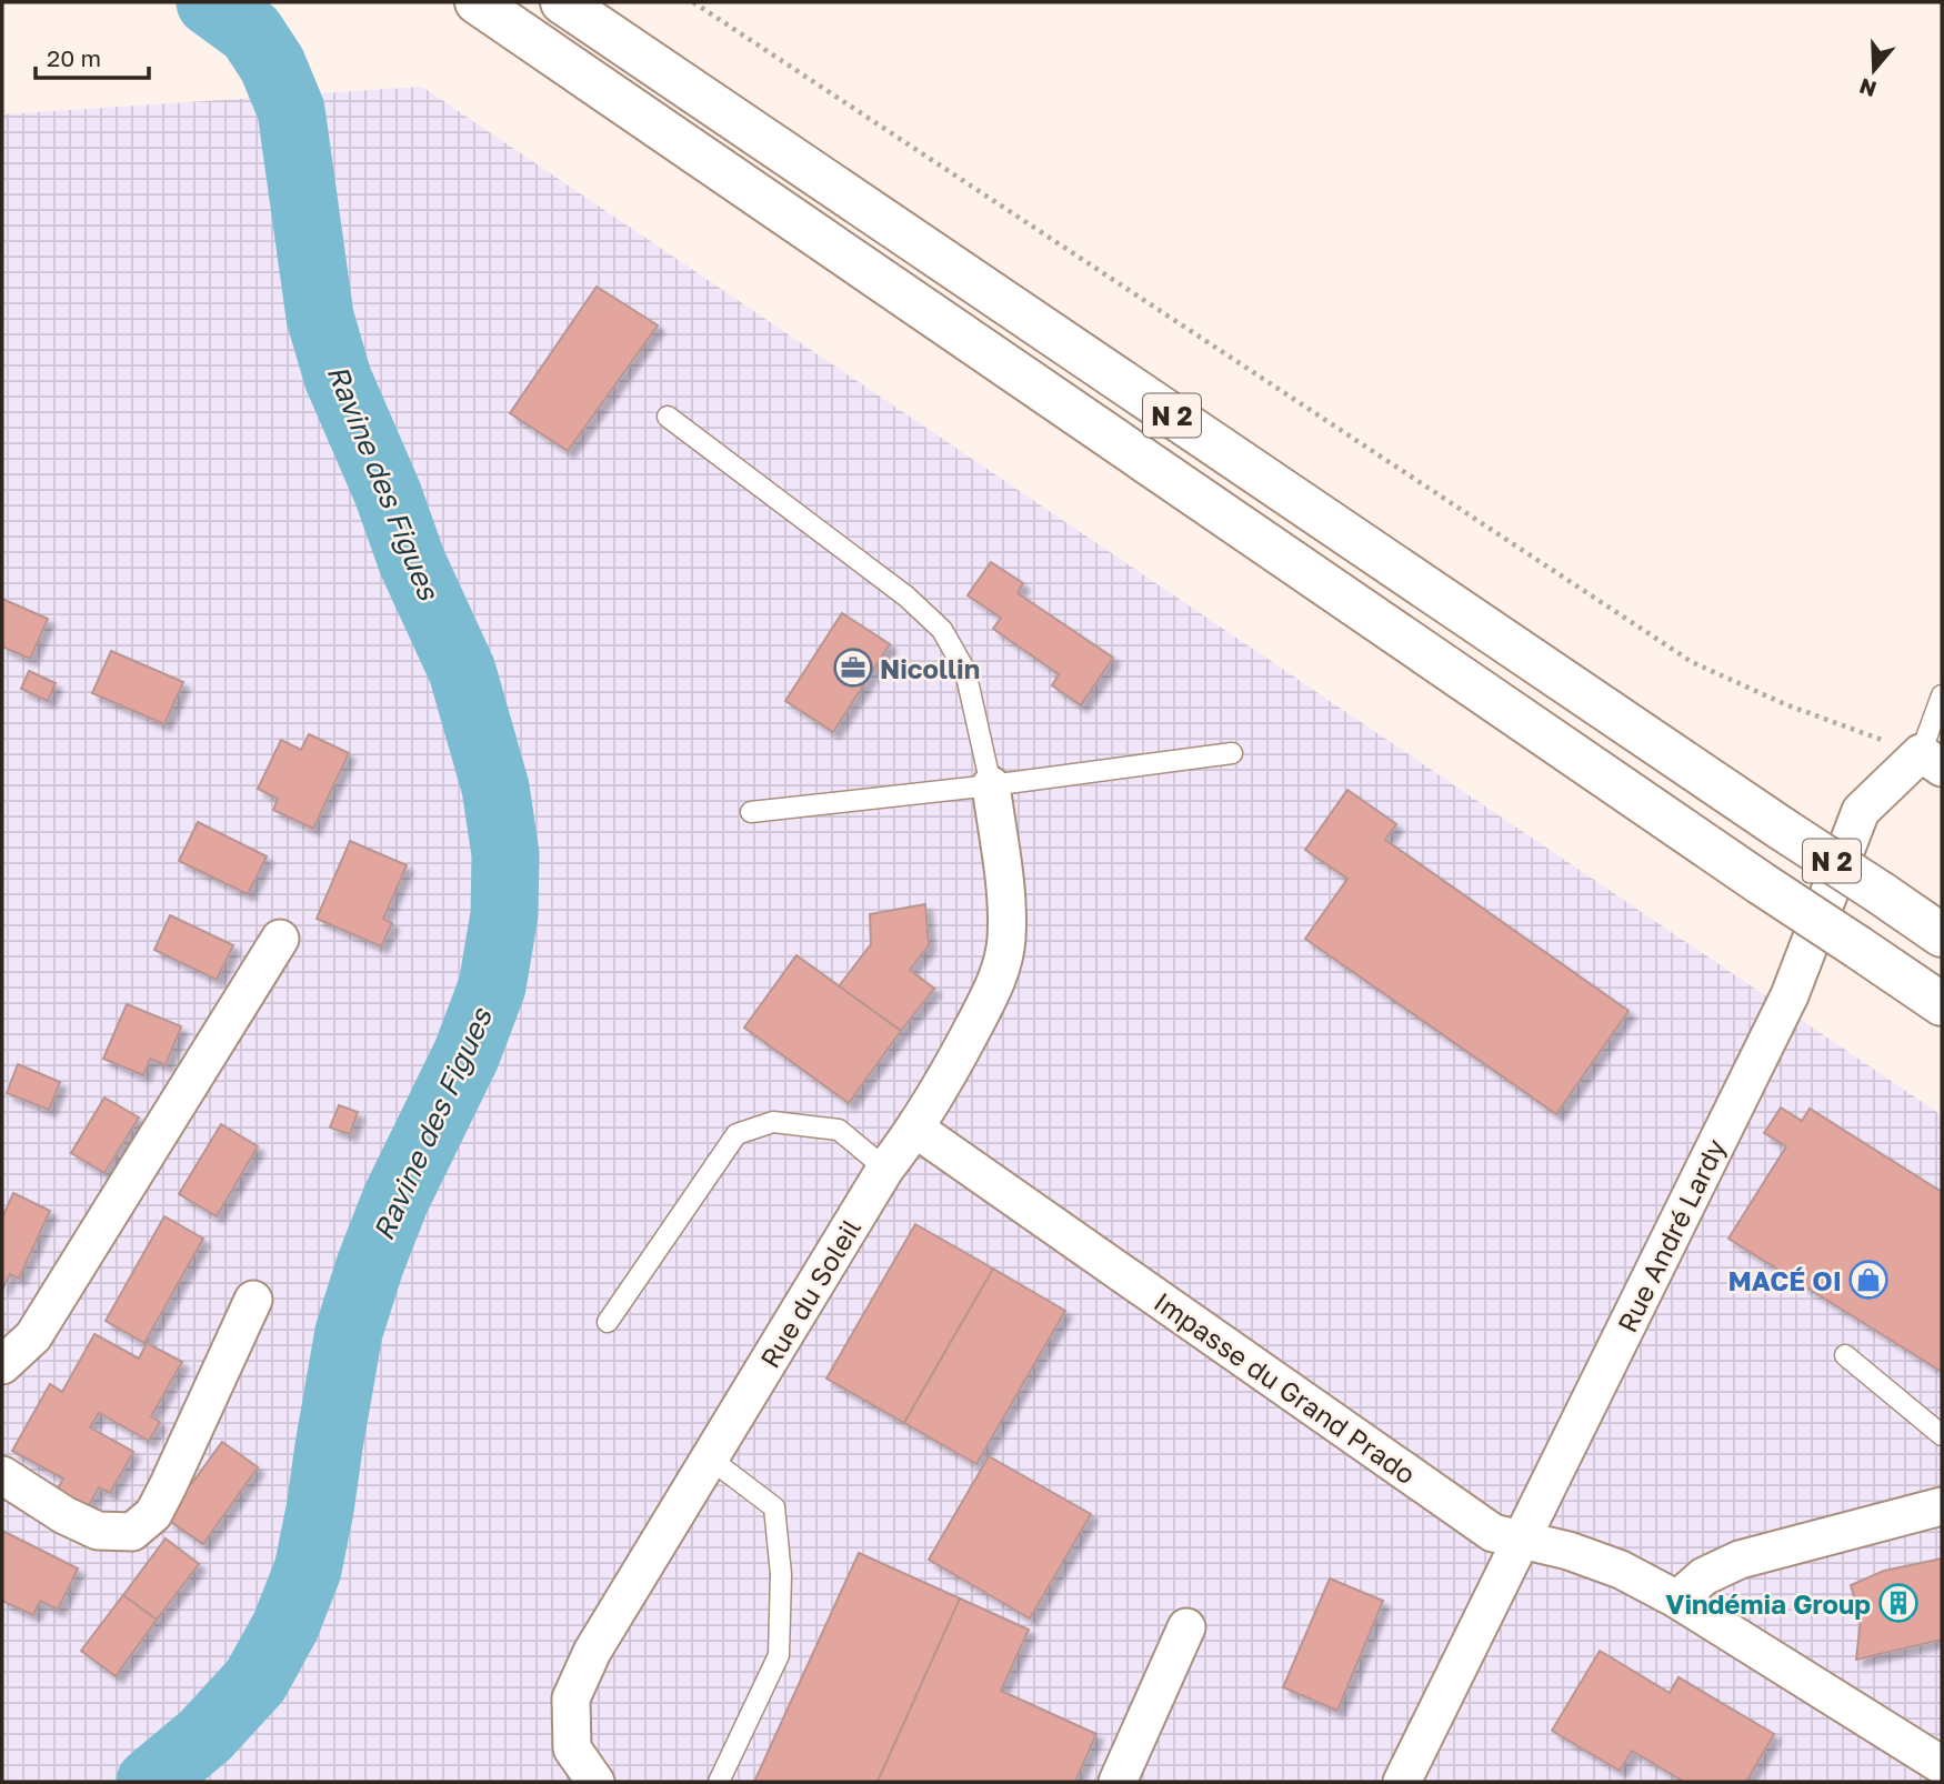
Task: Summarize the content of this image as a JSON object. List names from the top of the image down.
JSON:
{
  "streets": {
    "highway": ["N 2"],
    "street": ["Rue André Lardy", "Rue du Soleil", "Impasse du Grand Prado"]
  },
  "crossings": [
    ["Rue André Lardy", "Impasse du Grand Prado"],
    ["Rue du Soleil", "Impasse du Grand Prado"]
  ],
  "water": ["Ravine des Figues"],
  "places": {
    "office": ["Nicollin"],
    "shop": ["MACÉ OI"],
    "building": ["Vindémia Group"]
  },
  "scale_bar": "20 m",
  "north": "bottom"
}
